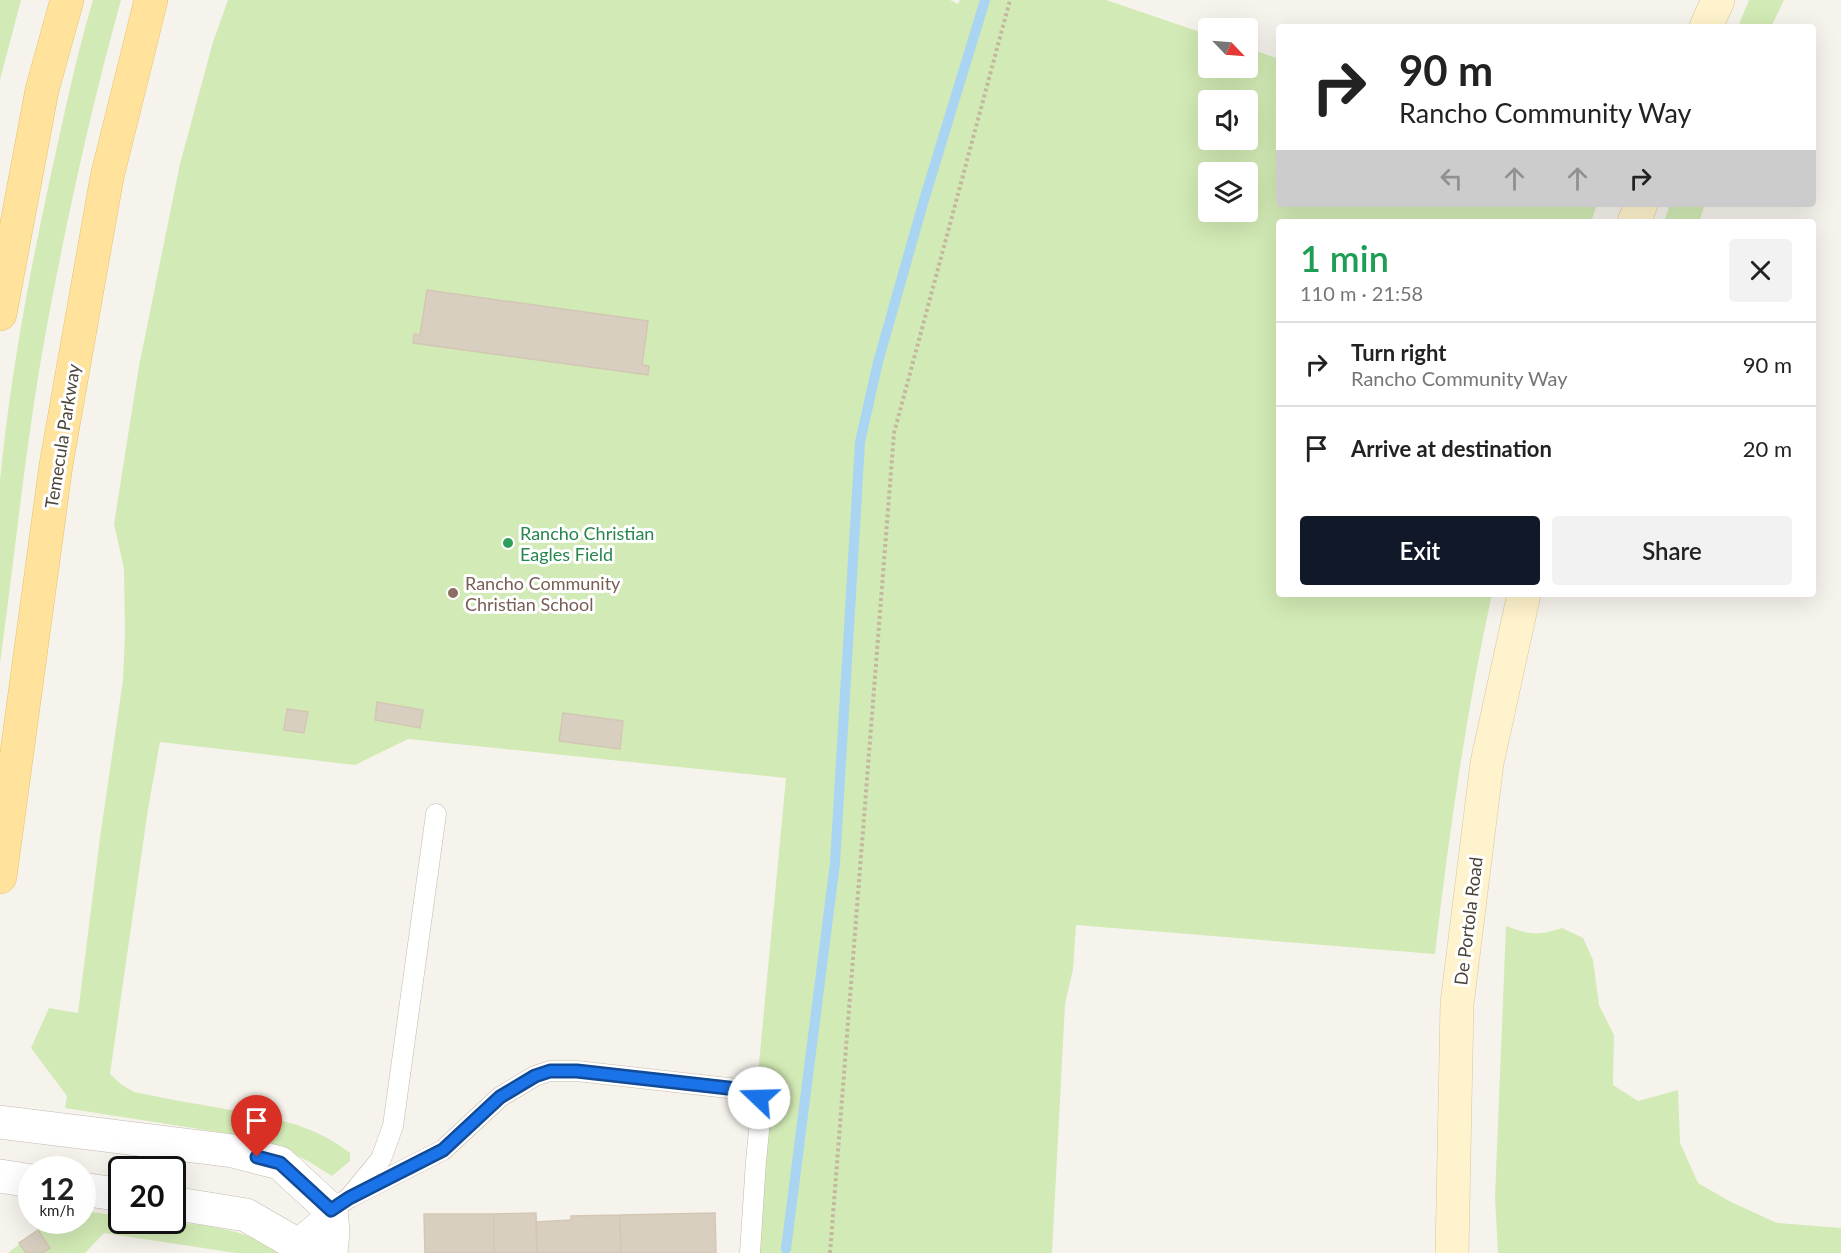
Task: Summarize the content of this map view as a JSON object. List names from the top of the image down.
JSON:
{
  "streets": {
    "main road": ["Temecula Parkway", "De Portola Road"]
  },
  "places": ["Rancho Christian Eagles Field", "Rancho Community Christian School"],
  "north": "bottom right",
  "page": {
    "turn": ["90 m", "Rancho Community Way"],
    "heading": ["1 min", "110 m · 21:58"],
    "list": [
      {
        "name": "Turn right",
        "note": "Rancho Community Way",
        "value": "90 m"
      },
      {
        "name": "Arrive at destination",
        "value": "20 m"
      }
    ],
    "buttons": ["Exit", "Share"],
    "speed": "12 km/h",
    "limit": "20"
  }
}
